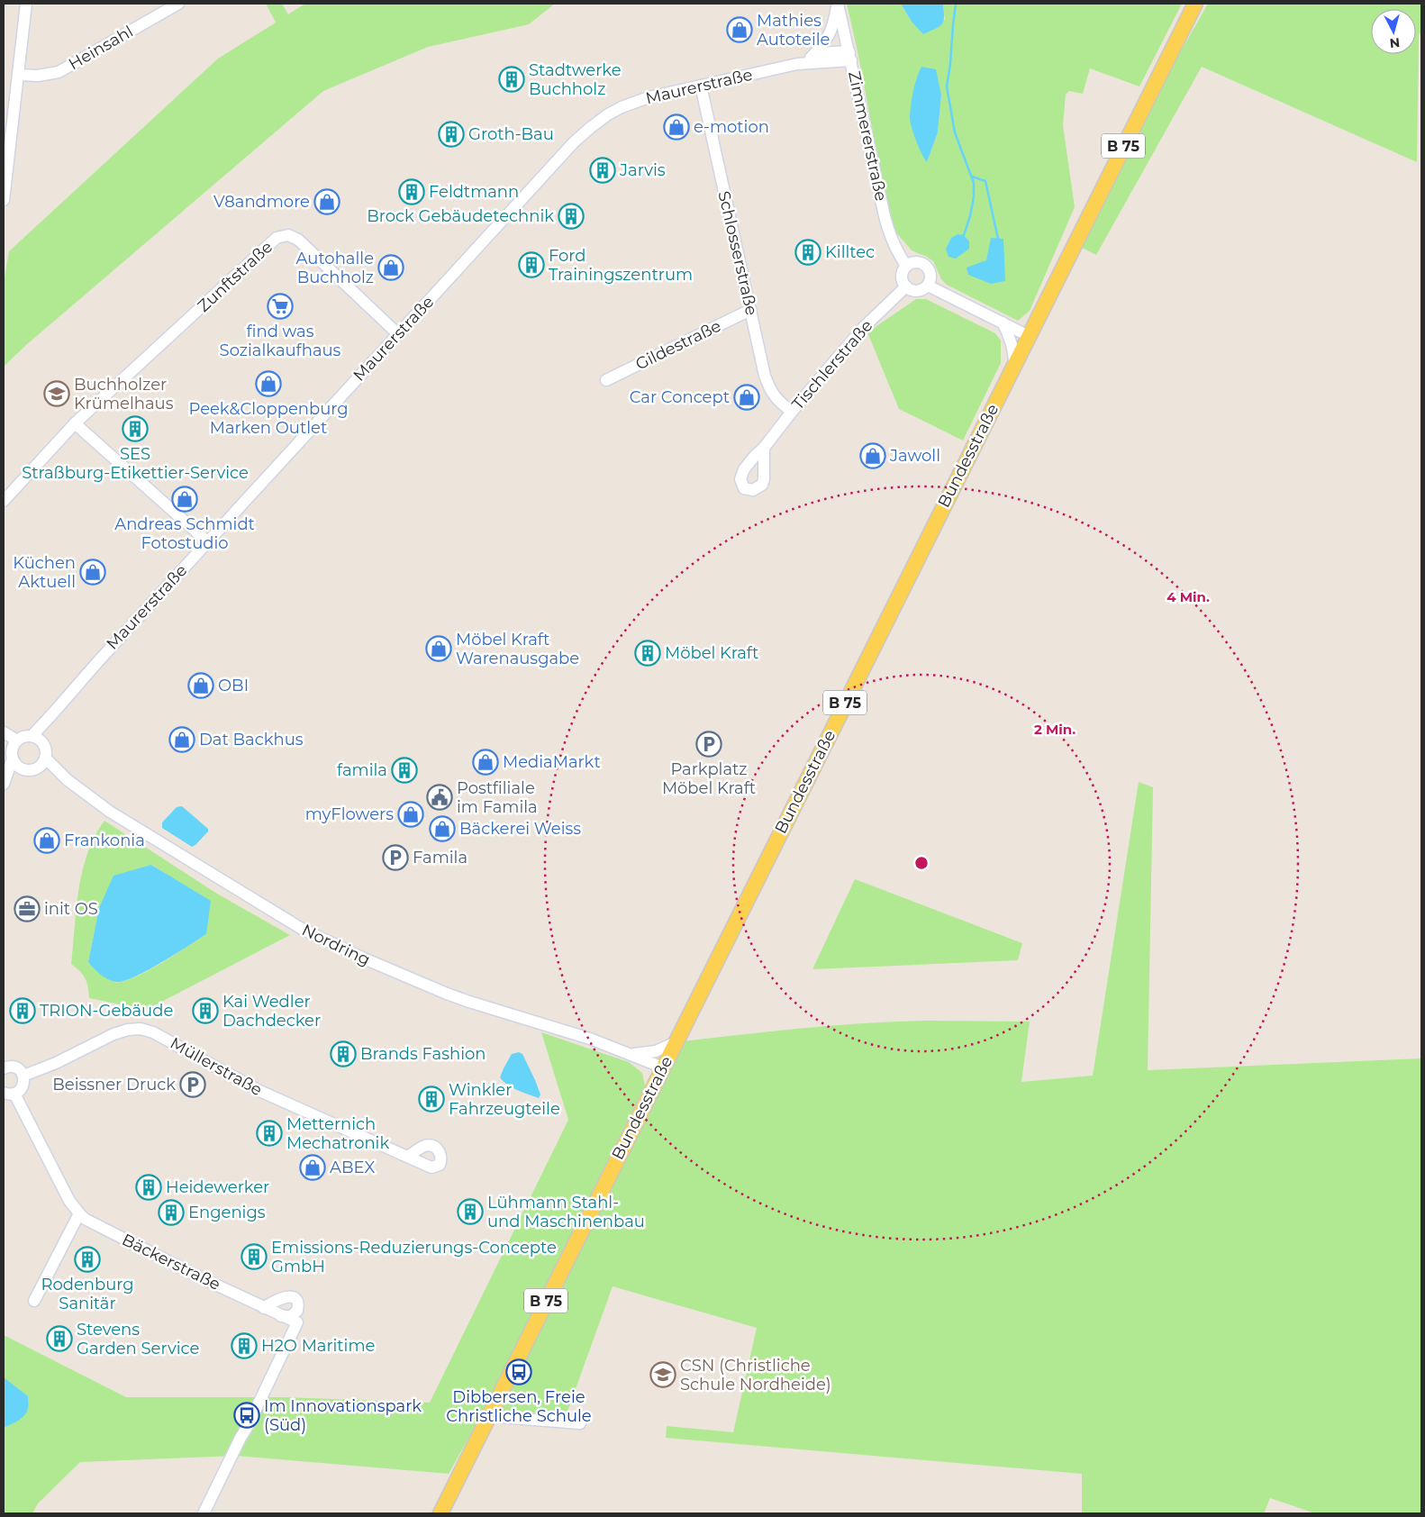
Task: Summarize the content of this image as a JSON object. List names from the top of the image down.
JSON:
{
  "streets": {
    "main road": ["B 75", "Bundesstraße"],
    "street": [
      "Heinsahl",
      "Maurerstraße",
      "Zimmererstraße",
      "Schlosserstraße",
      "Zunftstraße",
      "Gildestraße",
      "Tischlerstraße",
      "Nordring",
      "Müllerstraße",
      "Bäckerstraße"
    ]
  },
  "crossings": [
    ["Maurerstraße", "Zimmererstraße"],
    ["Maurerstraße", "Schlosserstraße"],
    ["Maurerstraße", "Zunftstraße"],
    ["Maurerstraße", "Nordring"],
    ["Zimmererstraße", "Tischlerstraße"],
    ["B 75", "Bundesstraße"],
    ["Schlosserstraße", "Gildestraße"],
    ["Schlosserstraße", "Tischlerstraße"],
    ["Bundesstraße", "Nordring"]
  ],
  "places": {
    "shop": [
      "Mathies Autoteile",
      "e-motion",
      "V8andmore",
      "Autohalle Buchholz",
      "Peek&Cloppenburg Marken Outlet",
      "Car Concept",
      "Jawoll",
      "Andreas Schmidt Fotostudio",
      "Küchen Aktuell",
      "Möbel Kraft Warenausgabe",
      "OBI",
      "Dat Backhus",
      "MediaMarkt",
      "myFlowers",
      "Bäckerei Weiss",
      "Frankonia",
      "ABEX"
    ],
    "building": [
      "Stadtwerke Buchholz",
      "Groth-Bau",
      "Jarvis",
      "Feldtmann",
      "Brock Gebäudetechnik",
      "Killtec",
      "Ford Trainingszentrum",
      "SES Straßburg-Etikettier-Service",
      "Möbel Kraft",
      "famila",
      "TRION-Gebäude",
      "Kai Wedler Dachdecker",
      "Brands Fashion",
      "Winkler Fahrzeugteile",
      "Metternich Mechatronik",
      "Heidewerker",
      "Lühmann Stahl- und Maschinenbau",
      "Engenigs",
      "Emissions-Reduzierungs-Concepte GmbH",
      "Rodenburg Sanitär",
      "Stevens Garden Service",
      "H2O Maritime"
    ],
    "supermarket": ["find was Sozialkaufhaus"],
    "school or university": ["Buchholzer Krümelhaus", "CSN (Christliche Schule Nordheide)"],
    "parking": ["Parkplatz Möbel Kraft", "Famila", "Beissner Druck"],
    "public building": ["Postfiliale im Famila"],
    "office": ["init OS"],
    "bus stop": ["Dibbersen, Freie Christliche Schule", "Im Innovationspark (Süd)"]
  },
  "north": "bottom",
  "rings": ["4 Min.", "2 Min."]
}
